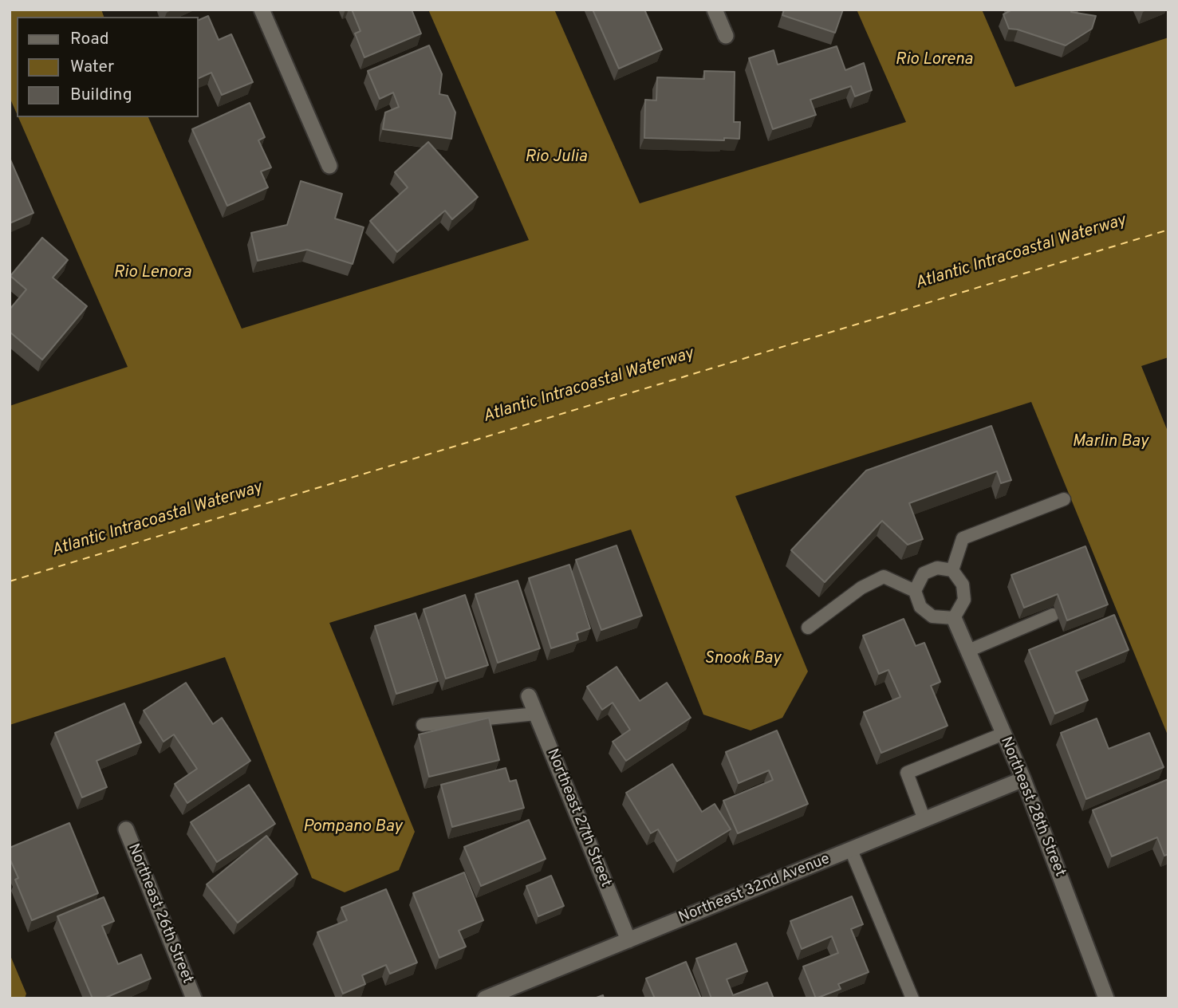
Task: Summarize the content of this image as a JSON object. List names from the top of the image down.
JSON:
{
  "streets": {
    "street": [
      "Northeast 28th Street",
      "Northeast 27th Street",
      "Northeast 32nd Avenue",
      "Northeast 26th Street"
    ]
  },
  "crossings": [
    ["Northeast 28th Street", "Northeast 32nd Avenue"],
    ["Northeast 27th Street", "Northeast 32nd Avenue"]
  ],
  "water": [
    "Rio Lorena",
    "Rio Julia",
    "Atlantic Intracoastal Waterway",
    "Rio Lenora",
    "Marlin Bay",
    "Snook Bay",
    "Pompano Bay"
  ],
  "legend": ["Road", "Water", "Building"]
}
